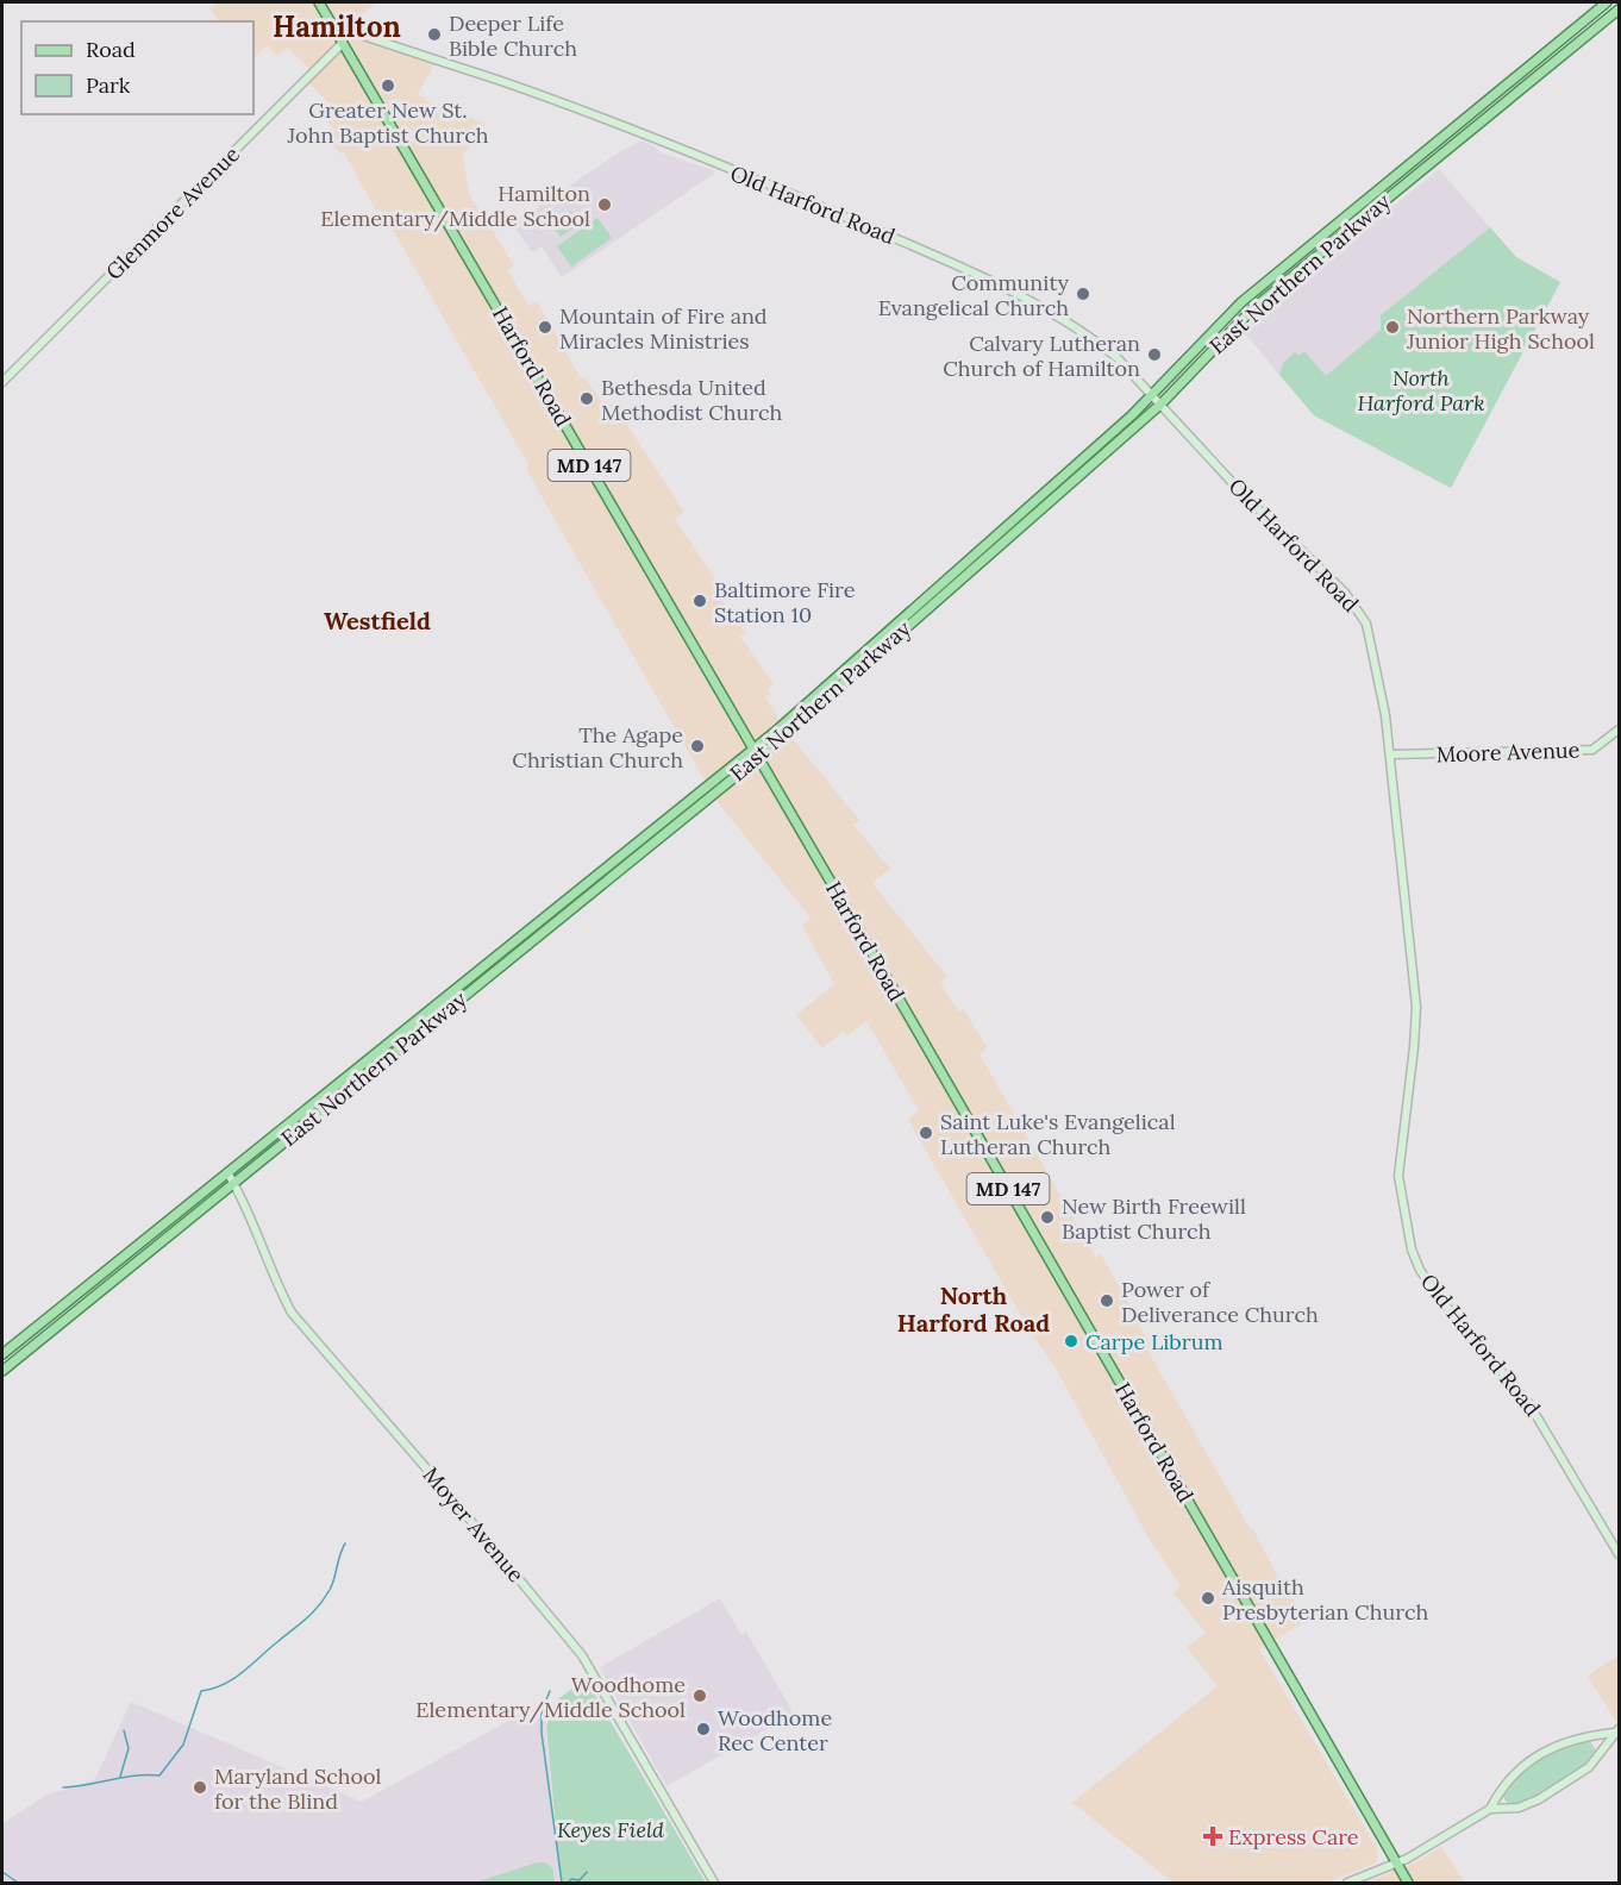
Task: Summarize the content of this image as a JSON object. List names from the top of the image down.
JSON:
{
  "streets": {
    "main road": ["East Northern Parkway", "Harford Road", "MD 147"],
    "street": [
      "Old Harford Road",
      "Glenmore Avenue",
      "Moore Avenue",
      "Moyer Avenue"
    ]
  },
  "crossings": [
    ["Old Harford Road", "East Northern Parkway"],
    ["Old Harford Road", "Harford Road"],
    ["Old Harford Road", "Moore Avenue"],
    ["Glenmore Avenue", "Harford Road"],
    ["East Northern Parkway", "Harford Road"],
    ["East Northern Parkway", "Moyer Avenue"]
  ],
  "districts": ["Hamilton", "Westfield", "North Harford Road"],
  "parks": ["North Harford Park", "Keyes Field"],
  "places": {
    "other": [
      "Deeper Life Bible Church",
      "Greater New St. John Baptist Church",
      "Hamilton Elementary/Middle School",
      "Community Evangelical Church",
      "Mountain of Fire and Miracles Ministries",
      "Northern Parkway Junior High School",
      "Calvary Lutheran Church of Hamilton",
      "Bethesda United Methodist Church",
      "Baltimore Fire Station 10",
      "The Agape Christian Church",
      "Saint Luke's Evangelical Lutheran Church",
      "New Birth Freewill Baptist Church",
      "Power of Deliverance Church",
      "Carpe Librum",
      "Aisquith Presbyterian Church",
      "Woodhome Elementary/Middle School",
      "Woodhome Rec Center",
      "Maryland School for the Blind"
    ],
    "health": ["Express Care"]
  },
  "legend": ["Road", "Park"]
}
